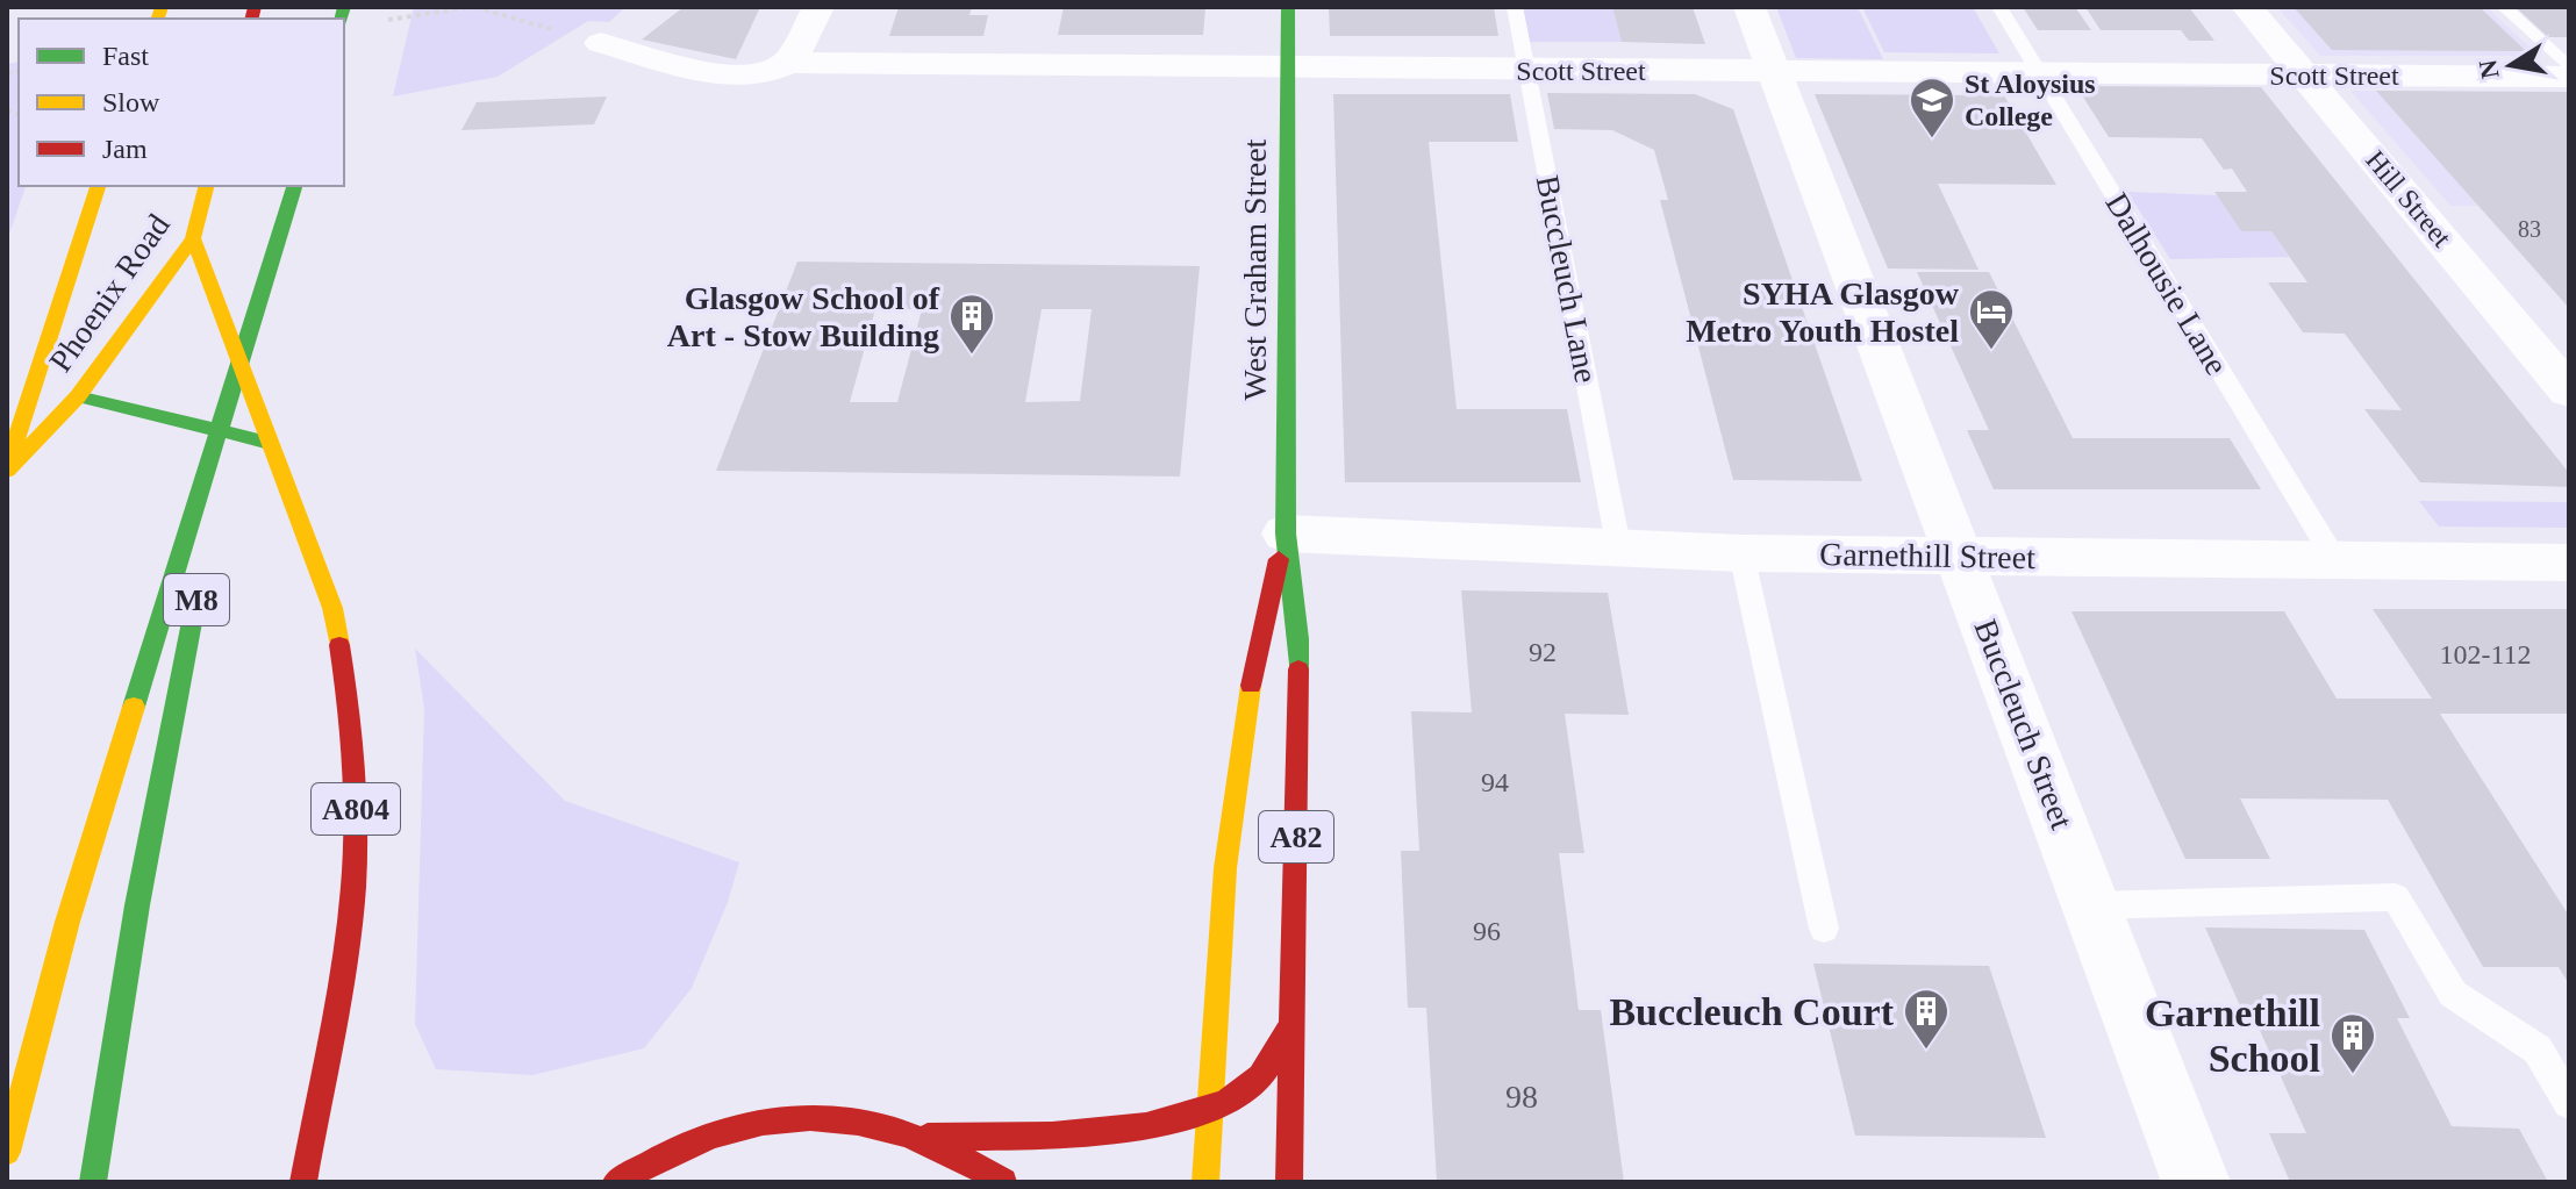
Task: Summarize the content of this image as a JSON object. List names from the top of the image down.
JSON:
{
  "streets": {
    "main road": [
      "West Graham Street",
      "Phoenix Road",
      "M8",
      "A804",
      "A82"
    ],
    "street": [
      "Scott Street",
      "Hill Street",
      "Garnethill Street",
      "Buccleuch Street"
    ],
    "lane": ["Buccleuch Lane", "Dalhousie Lane"]
  },
  "crossings": [
    ["Scott Street", "Hill Street"],
    ["Scott Street", "West Graham Street"],
    ["Scott Street", "Buccleuch Lane"],
    ["Scott Street", "Dalhousie Lane"],
    ["Scott Street", "Buccleuch Street"],
    ["West Graham Street", "Garnethill Street"],
    ["West Graham Street", "A82"],
    ["Buccleuch Lane", "Garnethill Street"],
    ["Dalhousie Lane", "Garnethill Street"],
    ["Phoenix Road", "A804"],
    ["Garnethill Street", "Buccleuch Street"]
  ],
  "places": {
    "school or university": ["St Aloysius College"],
    "hotel": ["SYHA Glasgow Metro Youth Hostel"],
    "building": ["Glasgow School of Art - Stow Building", "Buccleuch Court", "Garnethill School"]
  },
  "house_numbers": [
    "83",
    "92",
    "102-112",
    "94",
    "96",
    "98"
  ],
  "legend": ["Fast", "Slow", "Jam"],
  "north": "left"
}
